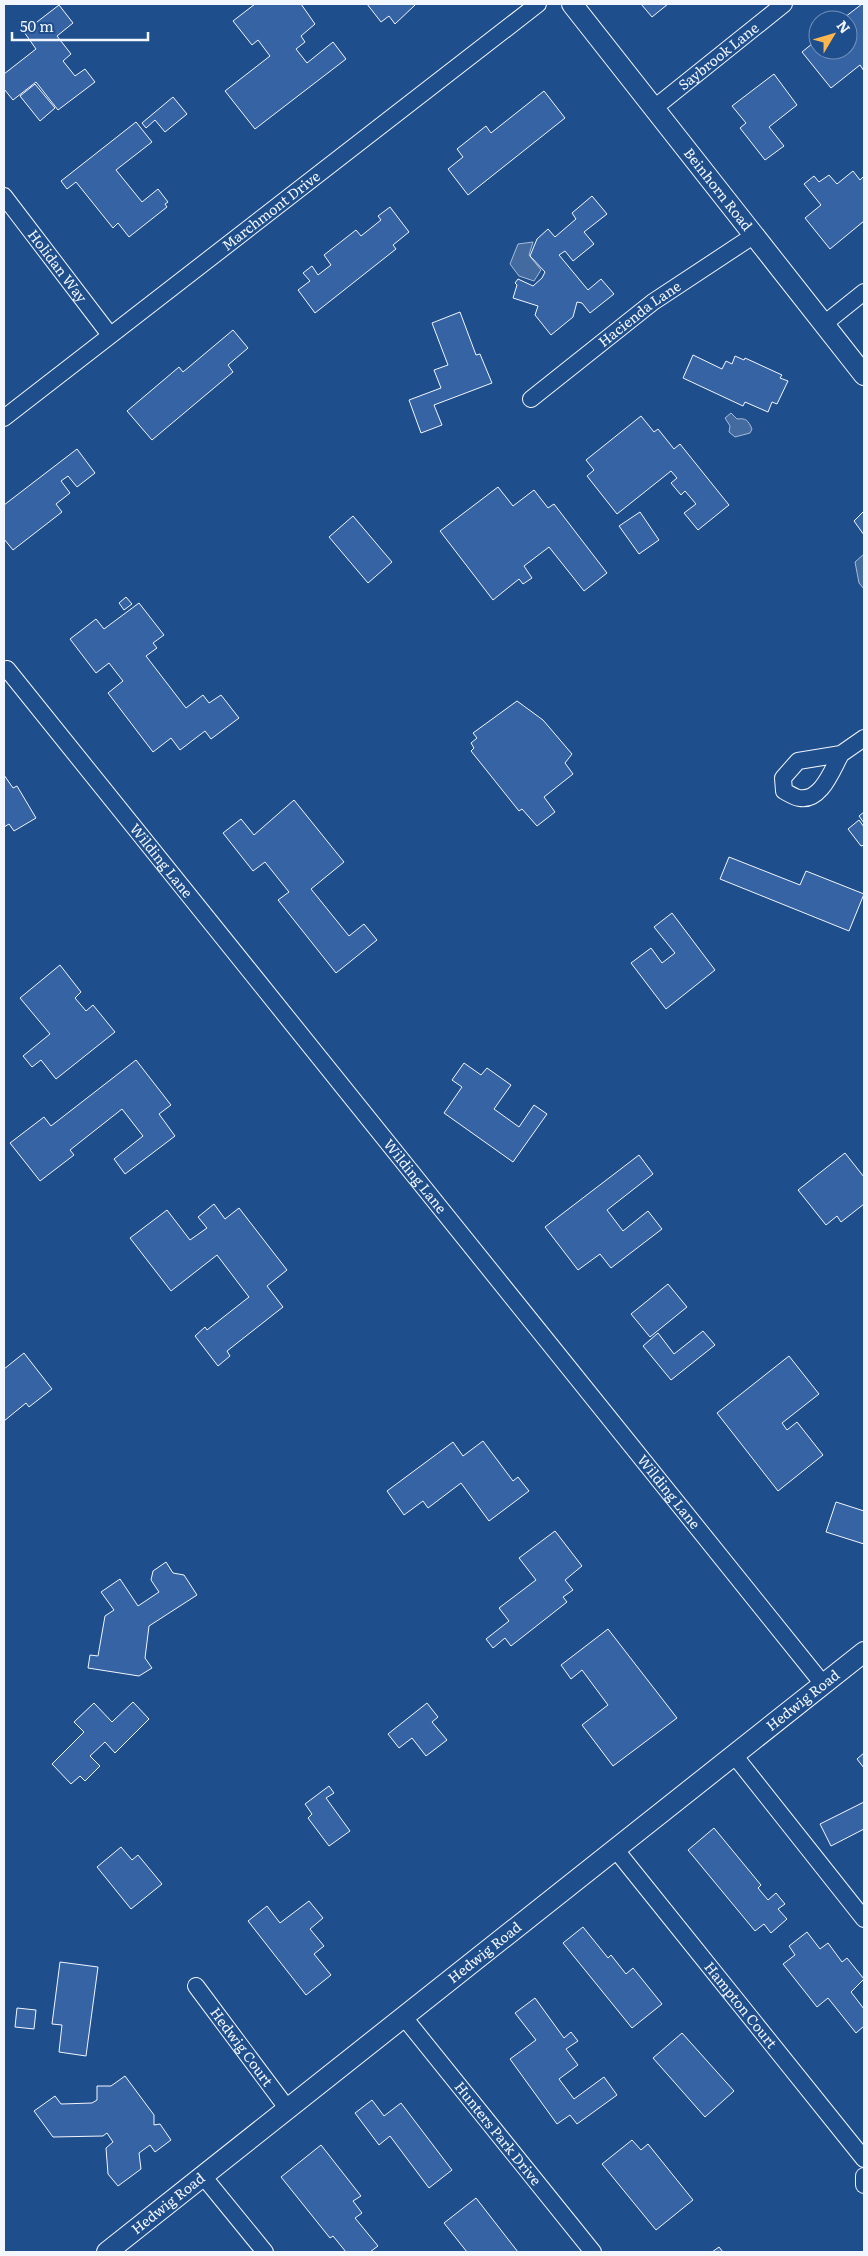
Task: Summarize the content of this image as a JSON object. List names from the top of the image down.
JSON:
{
  "streets": {
    "street": [
      "Saybrook Lane",
      "Beinhorn Road",
      "Marchmont Drive",
      "Holidan Way",
      "Hacienda Lane",
      "Wilding Lane",
      "Hedwig Road",
      "Hampton Court",
      "Hedwig Court",
      "Hunters Park Drive"
    ]
  },
  "crossings": [
    ["Saybrook Lane", "Beinhorn Road"],
    ["Beinhorn Road", "Hacienda Lane"],
    ["Marchmont Drive", "Holidan Way"],
    ["Wilding Lane", "Hedwig Road"],
    ["Hedwig Road", "Hampton Court"],
    ["Hedwig Road", "Hedwig Court"],
    ["Hedwig Road", "Hunters Park Drive"]
  ],
  "scale_bar": "50 m",
  "north": "top right"
}
